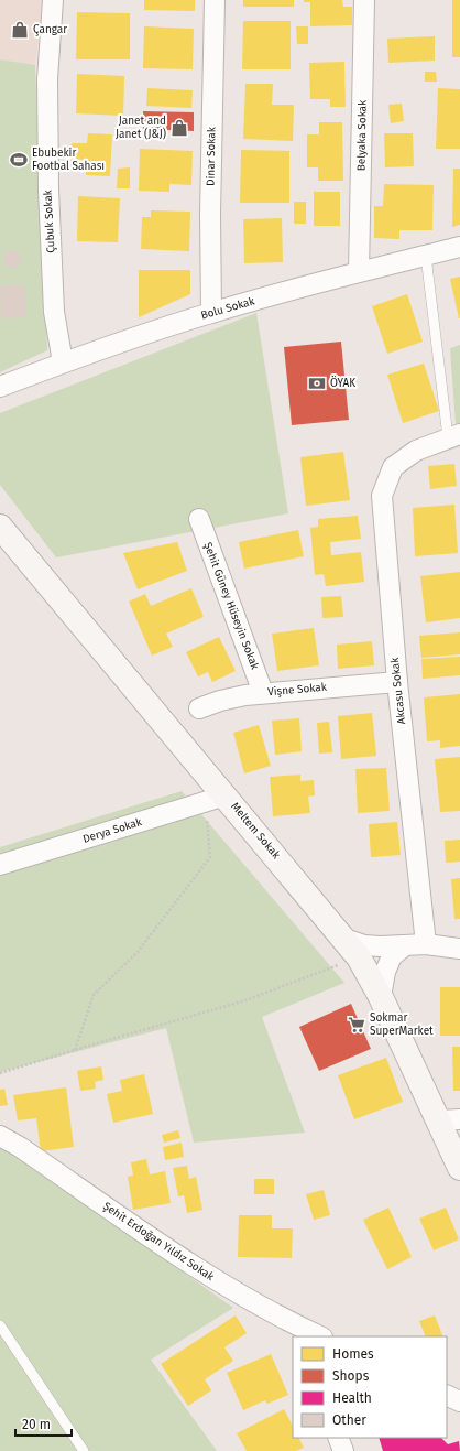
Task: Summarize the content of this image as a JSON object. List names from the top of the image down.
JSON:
{
  "streets": {
    "main road": ["Meltem Sokak"],
    "street": [
      "Belyaka Sokak",
      "Dinar Sokak",
      "Çubuk Sokak",
      "Bolu Sokak",
      "Şehit Güney Hüseyin Sokak",
      "Vişne Sokak",
      "Akcasu Sokak",
      "Derya Sokak",
      "Şehit Erdoğan Yıldız Sokak"
    ]
  },
  "crossings": [
    ["Belyaka Sokak", "Bolu Sokak"],
    ["Dinar Sokak", "Bolu Sokak"],
    ["Çubuk Sokak", "Bolu Sokak"],
    ["Şehit Güney Hüseyin Sokak", "Vişne Sokak"],
    ["Vişne Sokak", "Akcasu Sokak"],
    ["Derya Sokak", "Meltem Sokak"]
  ],
  "places": {
    "shop": ["Çangar", "Janet and Janet (J&J)"],
    "sports": ["Ebubekir Footbal Sahası"],
    "bank": ["ÖYAK"],
    "supermarket": ["Sokmar SuperMarket"]
  },
  "legend": [
    "Homes",
    "Shops",
    "Health",
    "Other"
  ],
  "scale_bar": "20 m"
}
